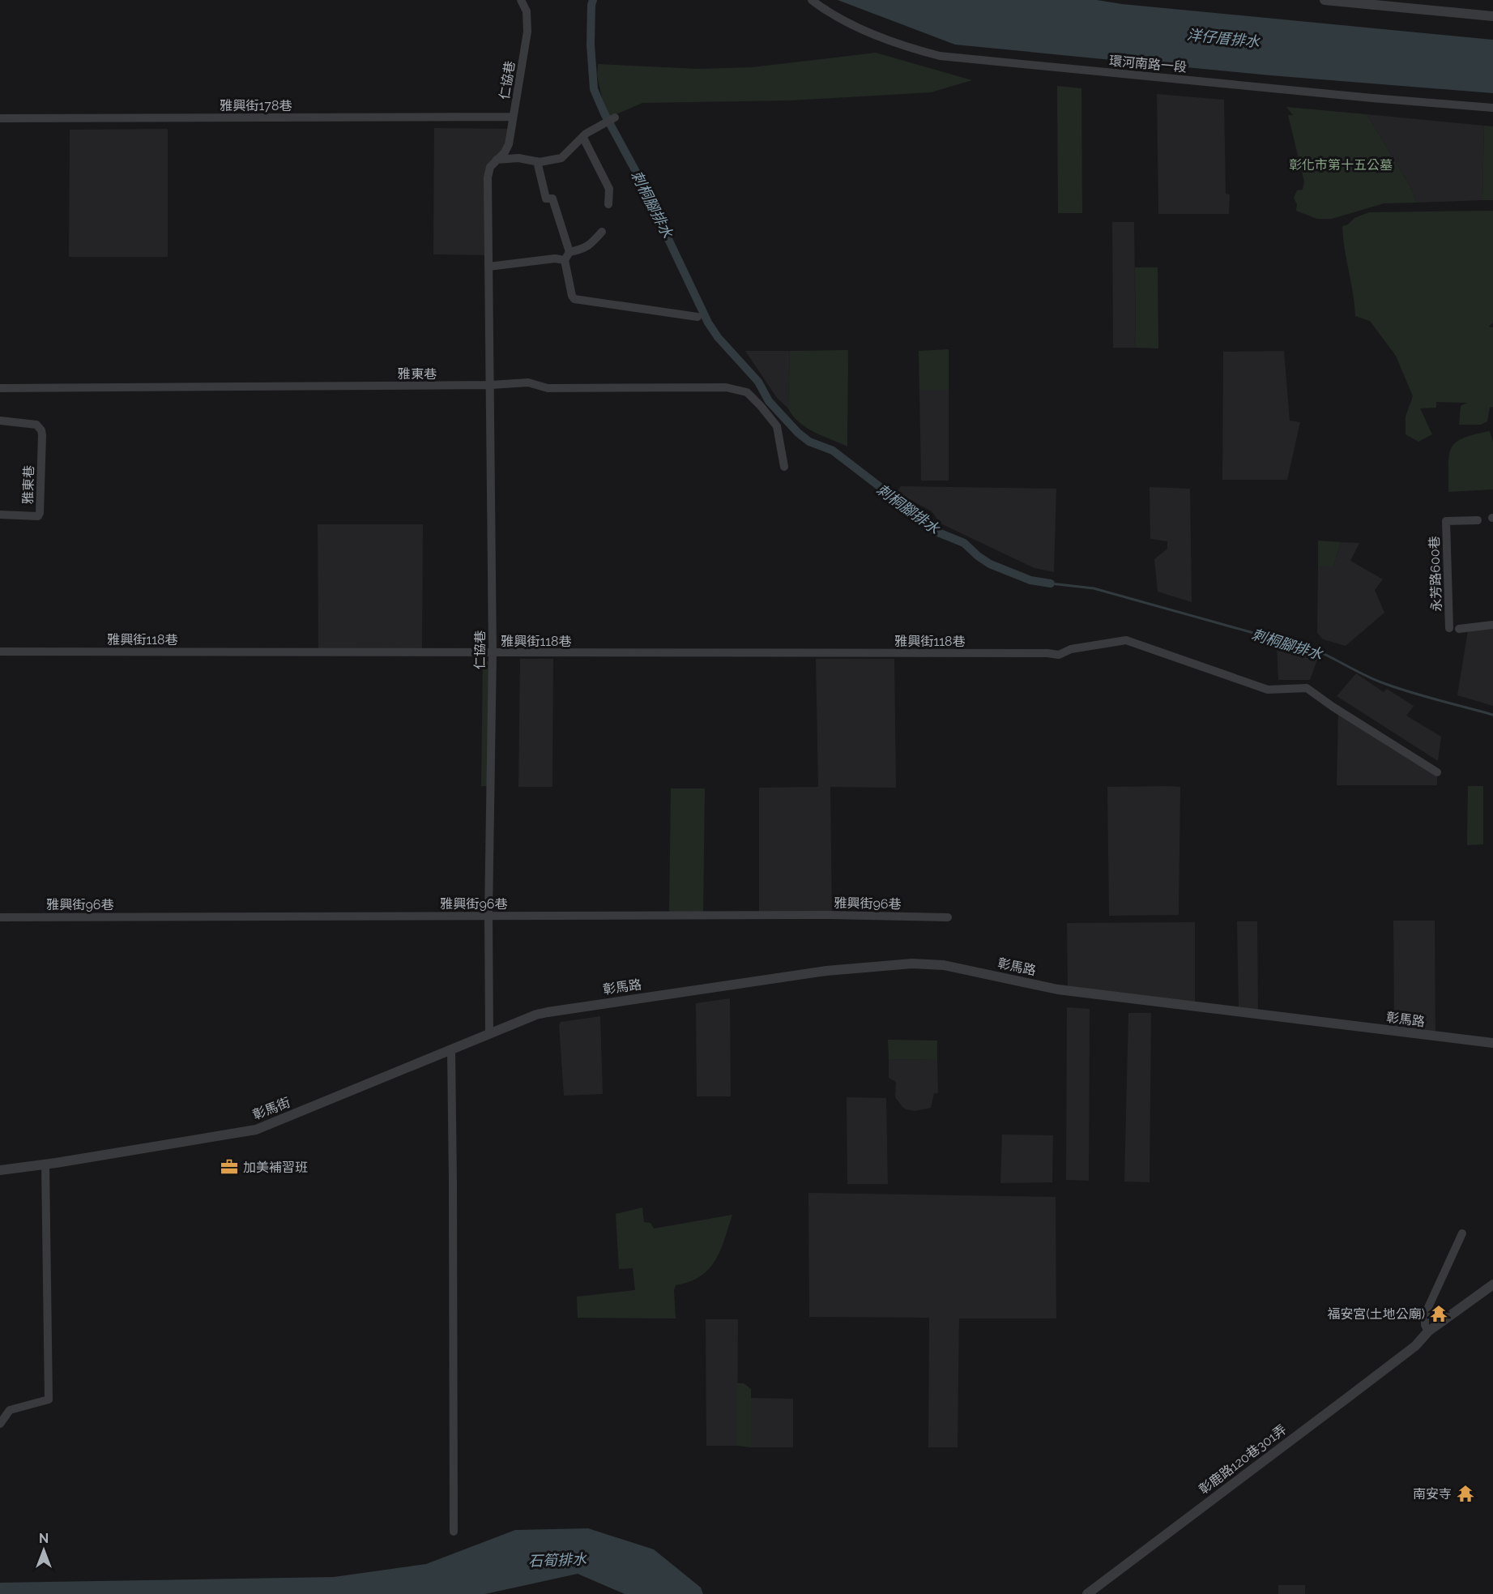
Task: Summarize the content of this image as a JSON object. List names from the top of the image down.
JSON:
{
  "streets": {
    "street": [
      "環河南路一段",
      "仁協巷",
      "雅興街178巷",
      "雅東巷",
      "永芳路600巷",
      "雅興街118巷",
      "雅興街96巷",
      "彰馬路",
      "彰馬街",
      "彰鹿路120巷301弄"
    ]
  },
  "crossings": [
    ["仁協巷", "雅興街178巷"],
    ["仁協巷", "雅東巷"],
    ["仁協巷", "雅興街118巷"],
    ["仁協巷", "雅興街96巷"],
    ["仁協巷", "彰馬街"],
    ["彰馬路", "彰馬街"]
  ],
  "water": ["洋仔厝排水", "刺桐腳排水", "石筍排水"],
  "parks": ["彰化市第十五公墓"],
  "places": {
    "office": ["加美補習班"],
    "temple": ["福安宮(土地公廟)", "南安寺"]
  },
  "north": "top"
}
